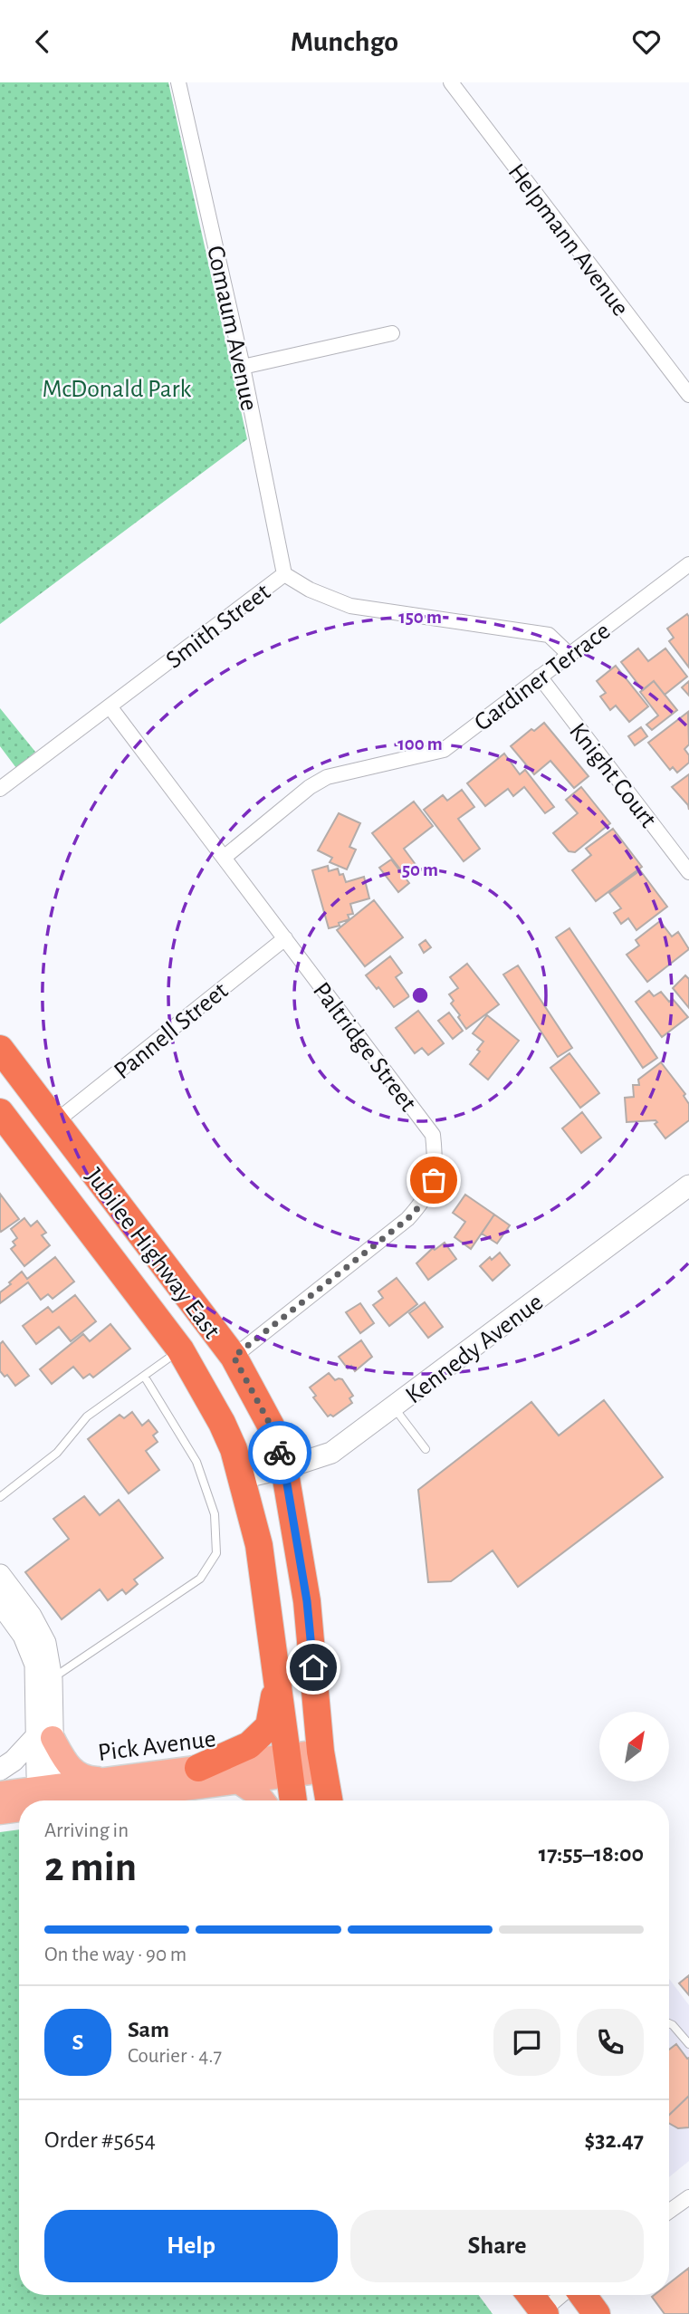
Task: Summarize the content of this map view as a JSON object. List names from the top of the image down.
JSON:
{
  "streets": {
    "highway": ["Jubilee Highway East"],
    "main road": ["Pick Avenue"],
    "street": [
      "Helpmann Avenue",
      "Comaum Avenue",
      "Smith Street",
      "Gardiner Terrace",
      "Knight Court",
      "Pannell Street",
      "Paltridge Street",
      "Kennedy Avenue"
    ]
  },
  "crossings": [
    ["Comaum Avenue", "Smith Street"],
    ["Smith Street", "Gardiner Terrace"],
    ["Smith Street", "Paltridge Street"],
    ["Gardiner Terrace", "Knight Court"],
    ["Gardiner Terrace", "Paltridge Street"],
    ["Pannell Street", "Paltridge Street"],
    ["Pannell Street", "Jubilee Highway East"],
    ["Paltridge Street", "Jubilee Highway East"],
    ["Jubilee Highway East", "Kennedy Avenue"],
    ["Jubilee Highway East", "Pick Avenue"]
  ],
  "parks": ["McDonald Park"],
  "north": "top right",
  "page": {
    "header": "Munchgo",
    "heading": ["2 min", "Arriving in", "17:55–18:00"],
    "panel": [
      "Sam",
      "Courier · 4.7",
      "Order #5654",
      "$32.47"
    ],
    "bar": "On the way · 90 m",
    "round": "S",
    "buttons": ["Help", "Share"]
  },
  "rings": ["150 m", "100 m", "50 m"]
}
